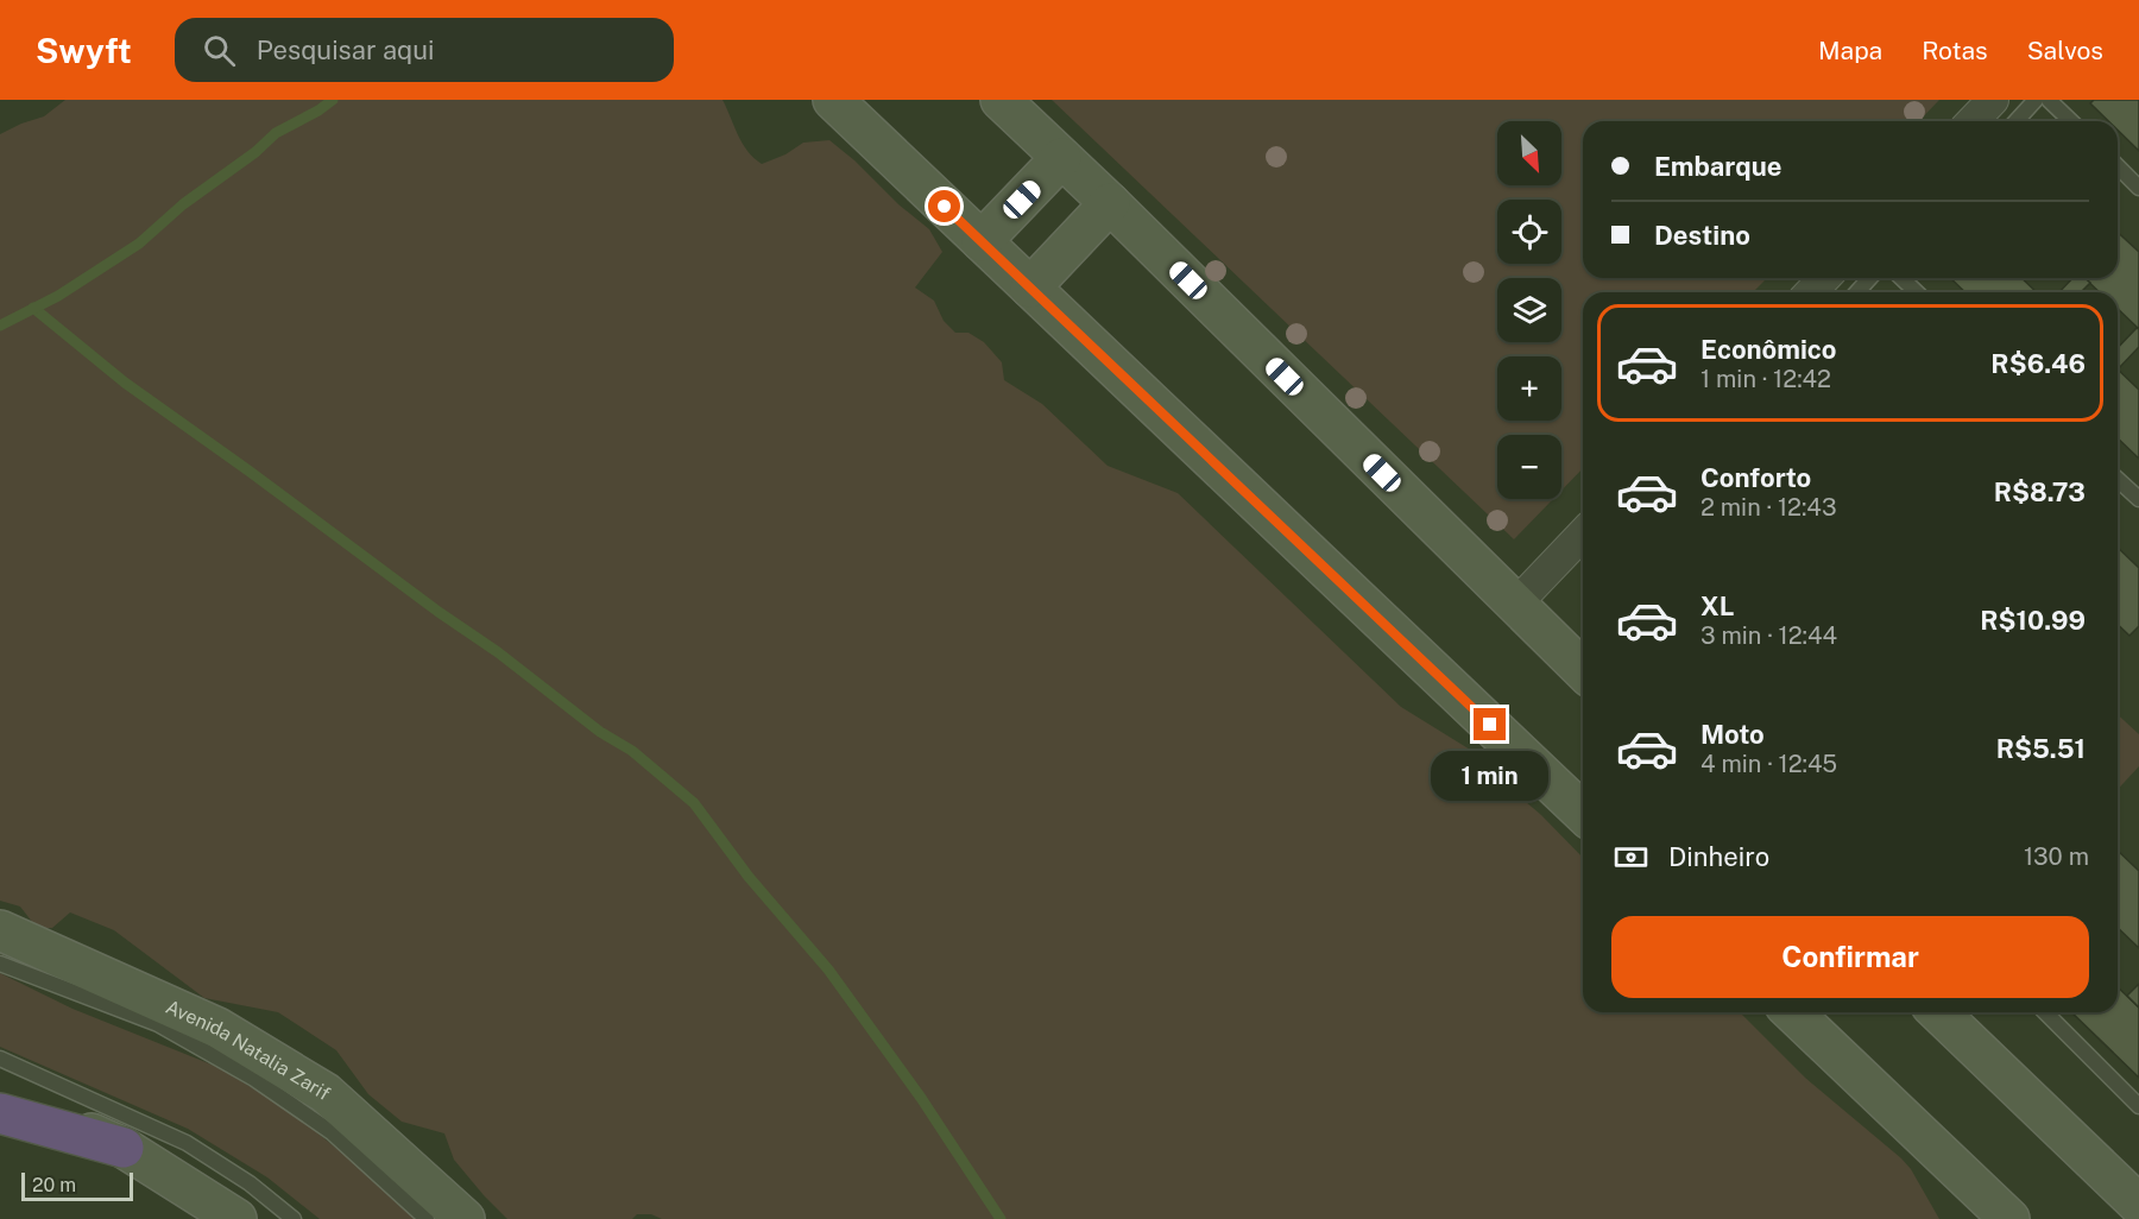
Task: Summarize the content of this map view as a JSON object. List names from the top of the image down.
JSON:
{
  "streets": {
    "street": ["Avenida Natalia Zarif"]
  },
  "scale_bar": "20 m",
  "north": "bottom right",
  "page": {
    "header": "Swyft",
    "search": "Pesquisar aqui",
    "nav": ["Mapa", "Rotas", "Salvos"],
    "map_buttons": ["+", "−"],
    "banner": ["Embarque", "Destino"],
    "list": [
      {
        "name": "Econômico",
        "note": "1 min · 12:42",
        "value": "R$6.46"
      },
      {
        "name": "Conforto",
        "note": "2 min · 12:43",
        "value": "R$8.73"
      },
      {
        "name": "XL",
        "note": "3 min · 12:44",
        "value": "R$10.99"
      },
      {
        "name": "Moto",
        "note": "4 min · 12:45",
        "value": "R$5.51"
      }
    ],
    "bubble": "1 min",
    "pay": ["Dinheiro", "130 m"],
    "buttons": "Confirmar",
    "scale": "20 m"
  }
}
